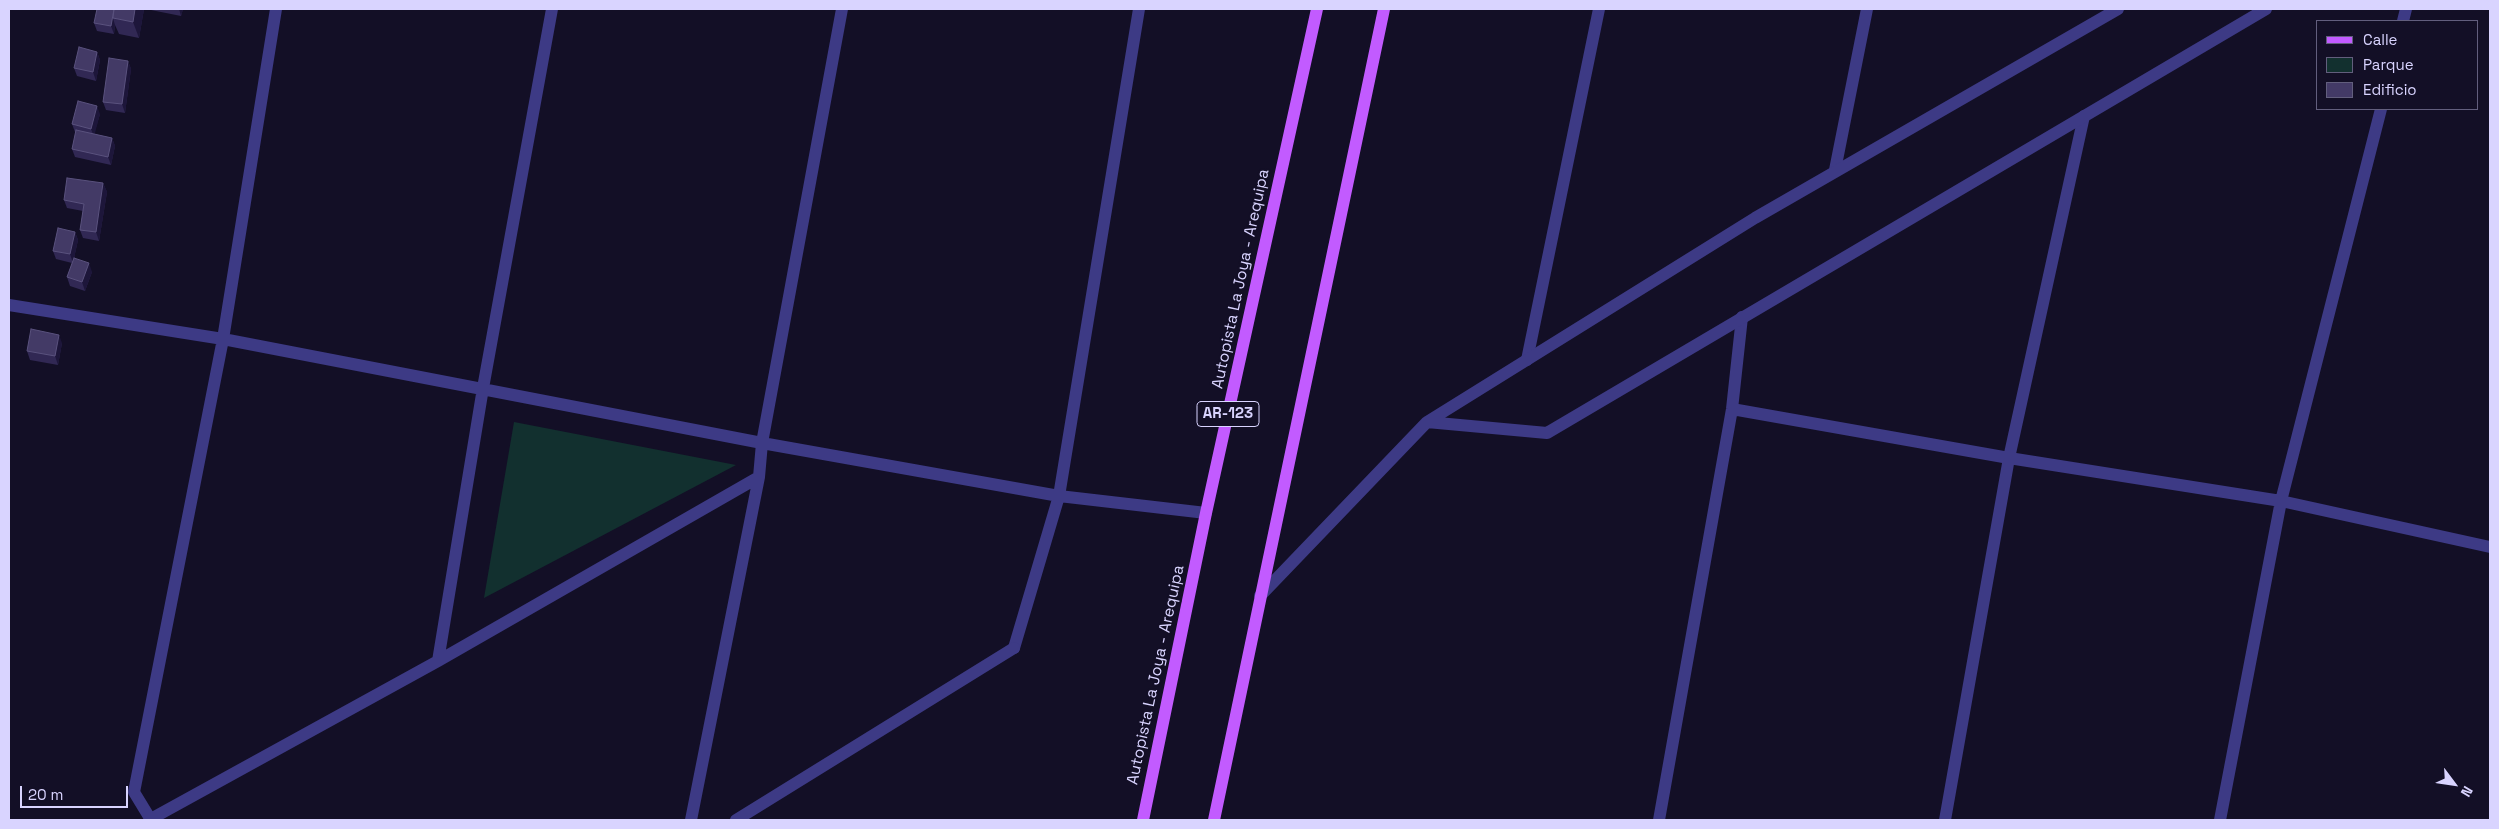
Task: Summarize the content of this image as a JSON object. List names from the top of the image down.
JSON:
{
  "streets": {
    "main road": ["Autopista La Joya - Arequipa", "AR-123"]
  },
  "legend": ["Calle", "Parque", "Edificio"],
  "scale_bar": "20 m",
  "north": "bottom right"
}
